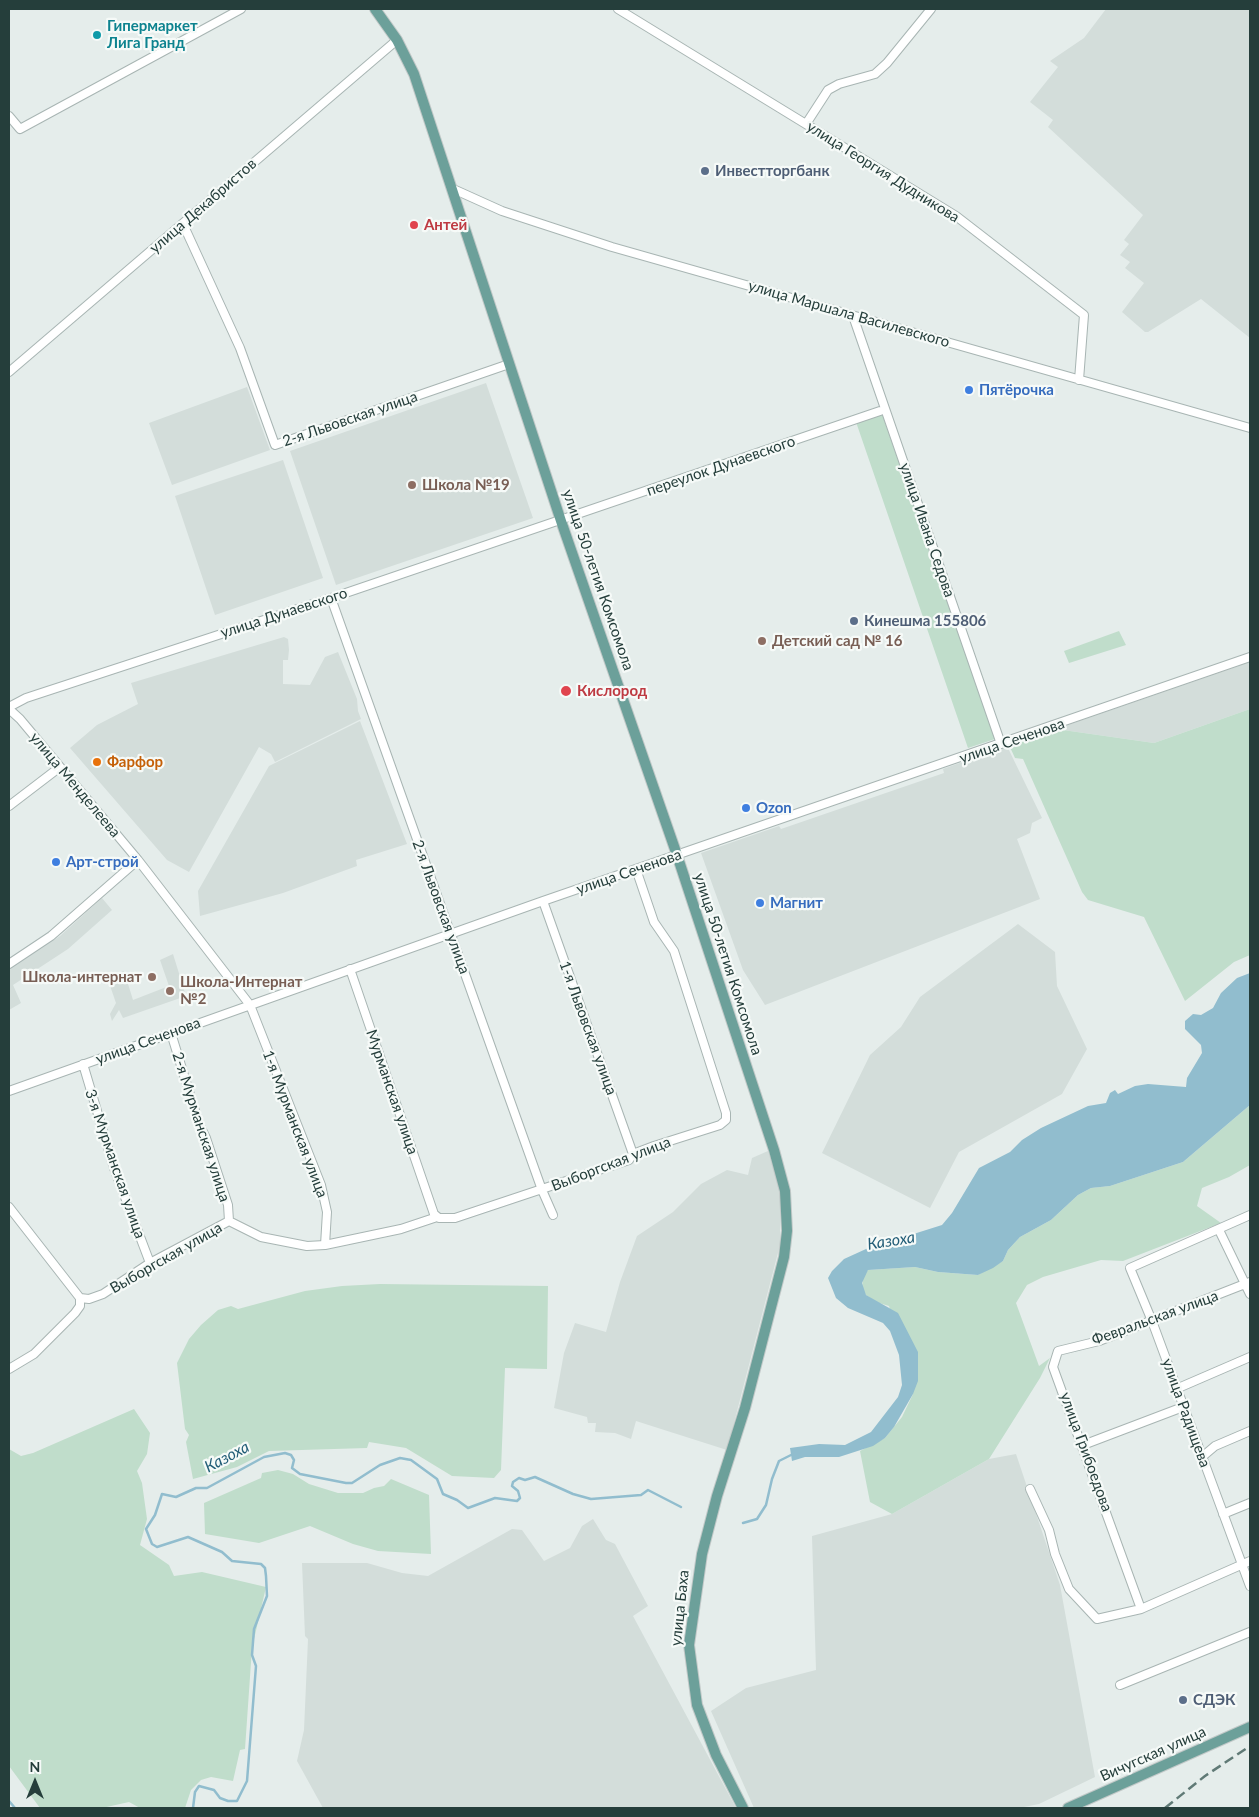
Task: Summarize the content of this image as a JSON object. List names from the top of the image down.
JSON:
{
  "streets": {
    "main road": ["улица 50-летия Комсомола", "улица Баха", "Вичугская улица"],
    "street": [
      "улица Георгия Дудникова",
      "улица Декабристов",
      "улица Маршала Василевского",
      "2-я Львовская улица",
      "переулок Дунаевского",
      "улица Ивана Седова",
      "улица Дунаевского",
      "улица Сеченова",
      "улица Менделеева",
      "1-я Львовская улица",
      "Мурманская улица",
      "1-я Мурманская улица",
      "2-я Мурманская улица",
      "3-я Мурманская улица",
      "Выборгская улица",
      "Февральская улица",
      "улица Радищева",
      "улица Грибоедова"
    ]
  },
  "crossings": [
    ["улица Георгия Дудникова", "улица Маршала Василевского"],
    ["улица Декабристов", "2-я Львовская улица"],
    ["улица Декабристов", "улица 50-летия Комсомола"],
    ["улица Маршала Василевского", "улица Ивана Седова"],
    ["улица Маршала Василевского", "улица 50-летия Комсомола"],
    ["2-я Львовская улица", "улица 50-летия Комсомола"],
    ["2-я Львовская улица", "улица Дунаевского"],
    ["2-я Львовская улица", "улица Сеченова"],
    ["2-я Львовская улица", "Выборгская улица"],
    ["переулок Дунаевского", "улица 50-летия Комсомола"],
    ["переулок Дунаевского", "улица Дунаевского"],
    ["улица Ивана Седова", "улица Сеченова"],
    ["улица 50-летия Комсомола", "улица Дунаевского"],
    ["улица 50-летия Комсомола", "улица Сеченова"],
    ["улица 50-летия Комсомола", "улица Баха"],
    ["улица Дунаевского", "улица Менделеева"],
    ["улица Сеченова", "улица Менделеева"],
    ["улица Сеченова", "1-я Львовская улица"],
    ["улица Сеченова", "Мурманская улица"],
    ["улица Сеченова", "1-я Мурманская улица"],
    ["улица Сеченова", "2-я Мурманская улица"],
    ["улица Сеченова", "3-я Мурманская улица"],
    ["улица Сеченова", "Выборгская улица"],
    ["улица Менделеева", "1-я Мурманская улица"],
    ["1-я Львовская улица", "Выборгская улица"],
    ["Мурманская улица", "Выборгская улица"],
    ["1-я Мурманская улица", "Выборгская улица"],
    ["2-я Мурманская улица", "Выборгская улица"],
    ["3-я Мурманская улица", "Выборгская улица"],
    ["Февральская улица", "улица Радищева"],
    ["Февральская улица", "улица Грибоедова"]
  ],
  "water": ["Казоха"],
  "places": [
    "Гипермаркет Лига Гранд",
    "Инвестторгбанк",
    "Антей",
    "Пятёрочка",
    "Школа №19",
    "Кинешма 155806",
    "Детский сад № 16",
    "Кислород",
    "Фарфор",
    "Ozon",
    "Арт-строй",
    "Магнит",
    "Школа-интернат",
    "Школа-Интернат №2",
    "СДЭК"
  ],
  "north": "top"
}
